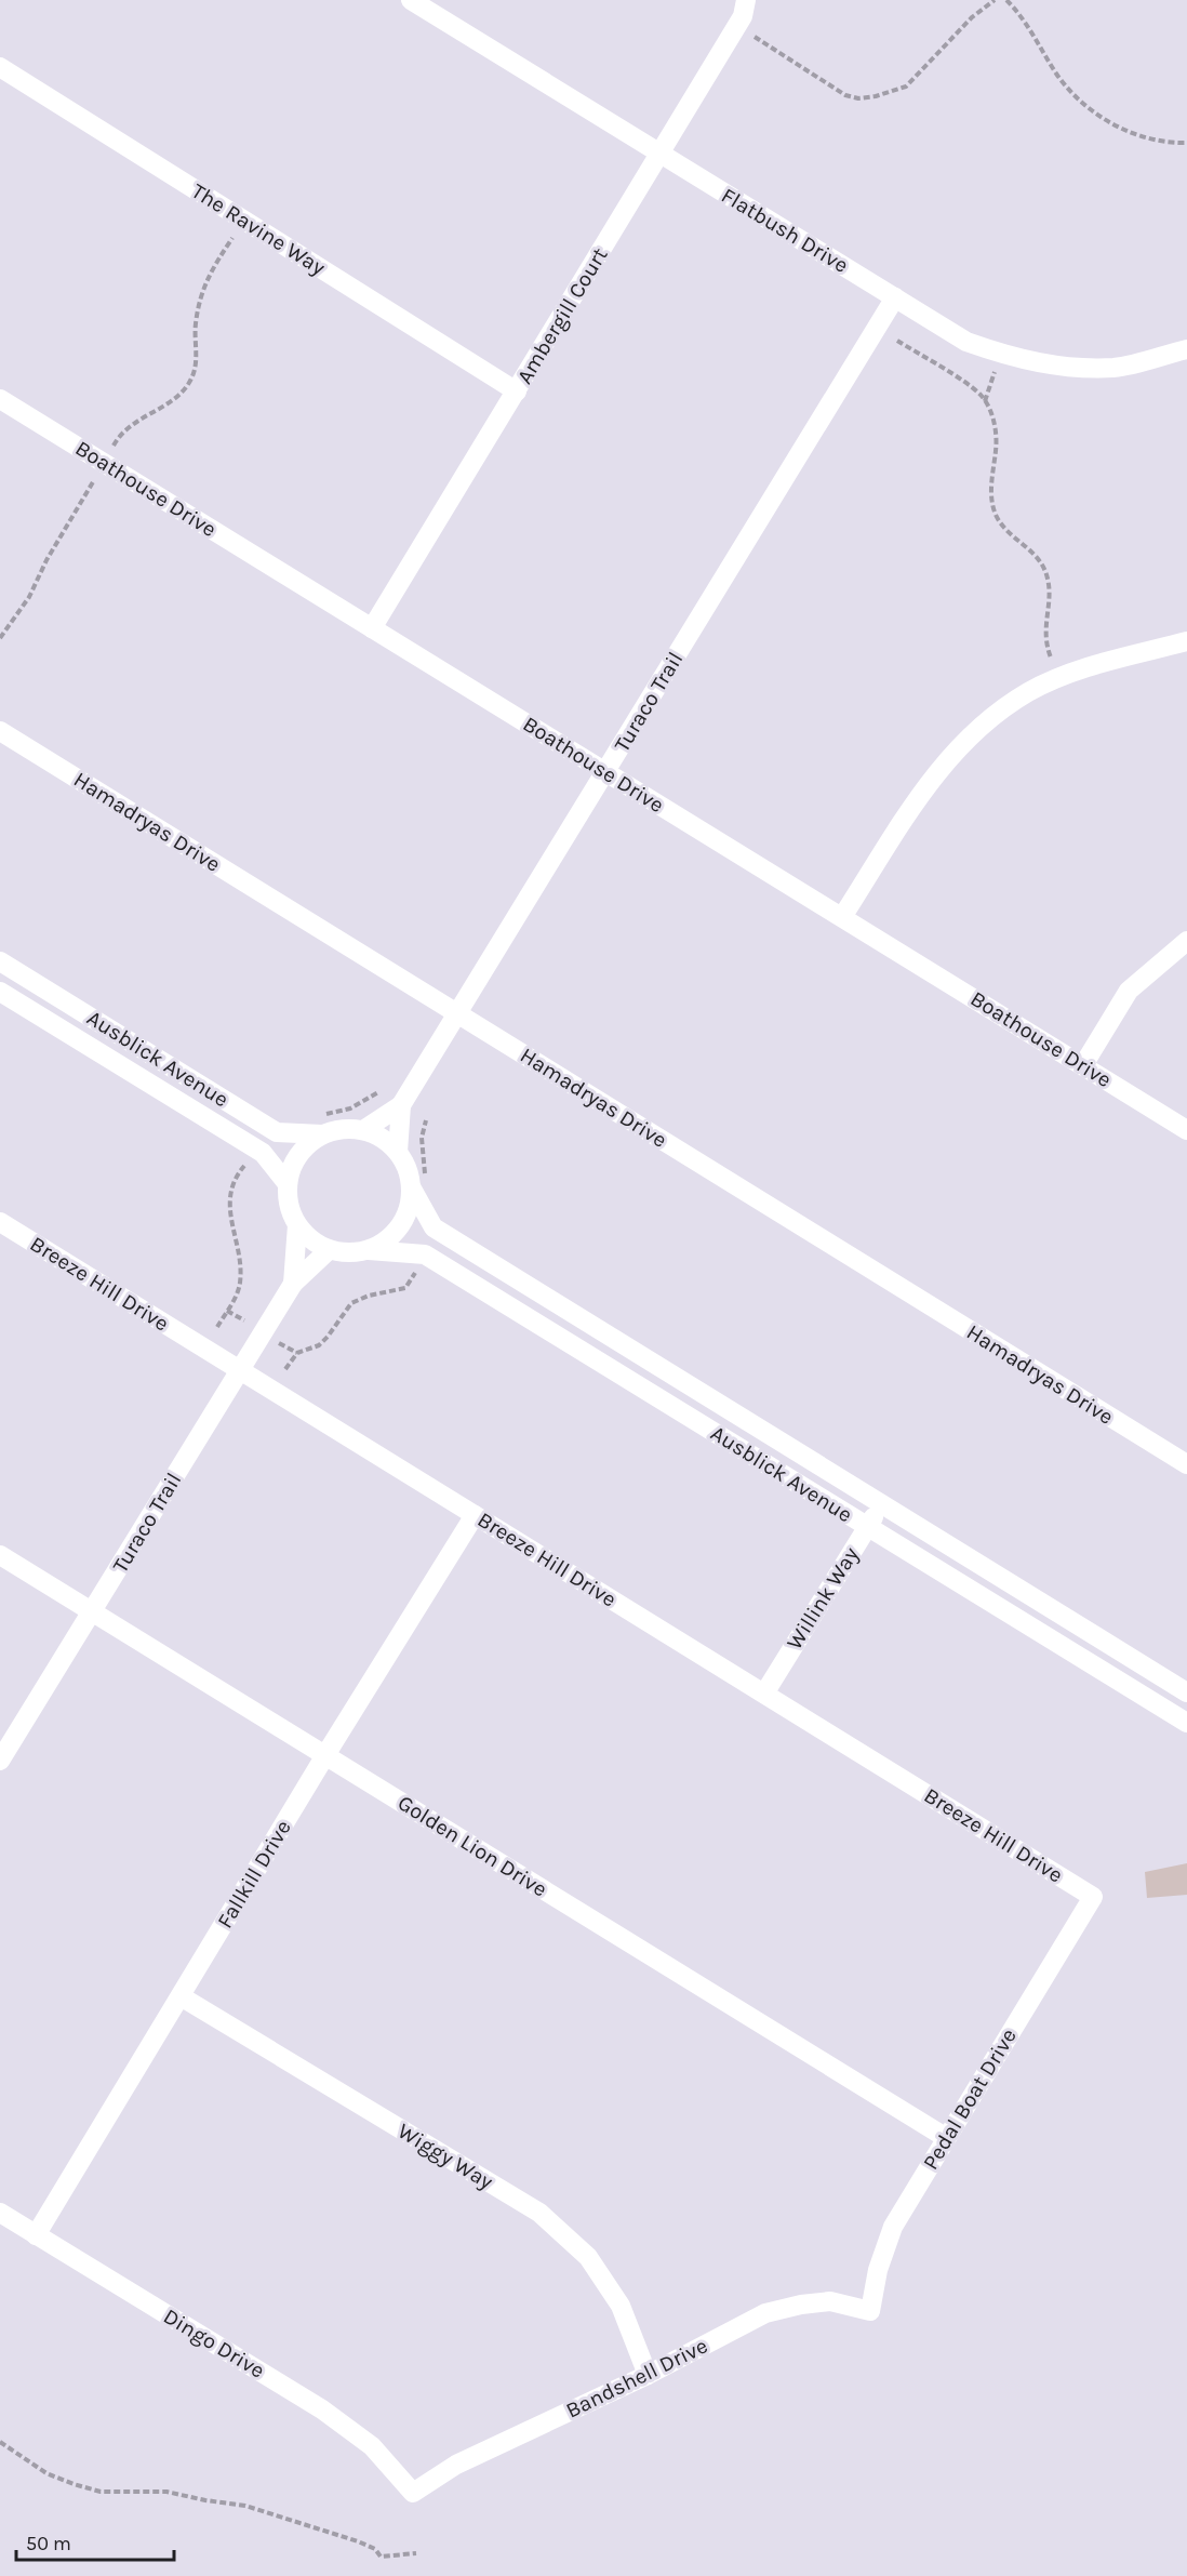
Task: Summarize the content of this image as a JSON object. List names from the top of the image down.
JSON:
{
  "streets": {
    "street": [
      "The Ravine Way",
      "Flatbush Drive",
      "Ambergill Court",
      "Boathouse Drive",
      "Turaco Trail",
      "Hamadryas Drive",
      "Ausblick Avenue",
      "Breeze Hill Drive",
      "Willink Way",
      "Golden Lion Drive",
      "Fallkill Drive",
      "Pedal Boat Drive",
      "Wiggy Way",
      "Dingo Drive",
      "Bandshell Drive"
    ]
  },
  "crossings": [
    ["The Ravine Way", "Ambergill Court"],
    ["Flatbush Drive", "Ambergill Court"],
    ["Flatbush Drive", "Turaco Trail"],
    ["Ambergill Court", "Boathouse Drive"],
    ["Boathouse Drive", "Turaco Trail"],
    ["Turaco Trail", "Hamadryas Drive"],
    ["Turaco Trail", "Ausblick Avenue"],
    ["Turaco Trail", "Breeze Hill Drive"],
    ["Turaco Trail", "Golden Lion Drive"],
    ["Ausblick Avenue", "Willink Way"],
    ["Breeze Hill Drive", "Willink Way"],
    ["Breeze Hill Drive", "Fallkill Drive"],
    ["Breeze Hill Drive", "Pedal Boat Drive"],
    ["Golden Lion Drive", "Fallkill Drive"],
    ["Golden Lion Drive", "Pedal Boat Drive"],
    ["Fallkill Drive", "Wiggy Way"],
    ["Fallkill Drive", "Dingo Drive"],
    ["Pedal Boat Drive", "Bandshell Drive"],
    ["Wiggy Way", "Bandshell Drive"],
    ["Dingo Drive", "Bandshell Drive"]
  ],
  "scale_bar": "50 m"
}
